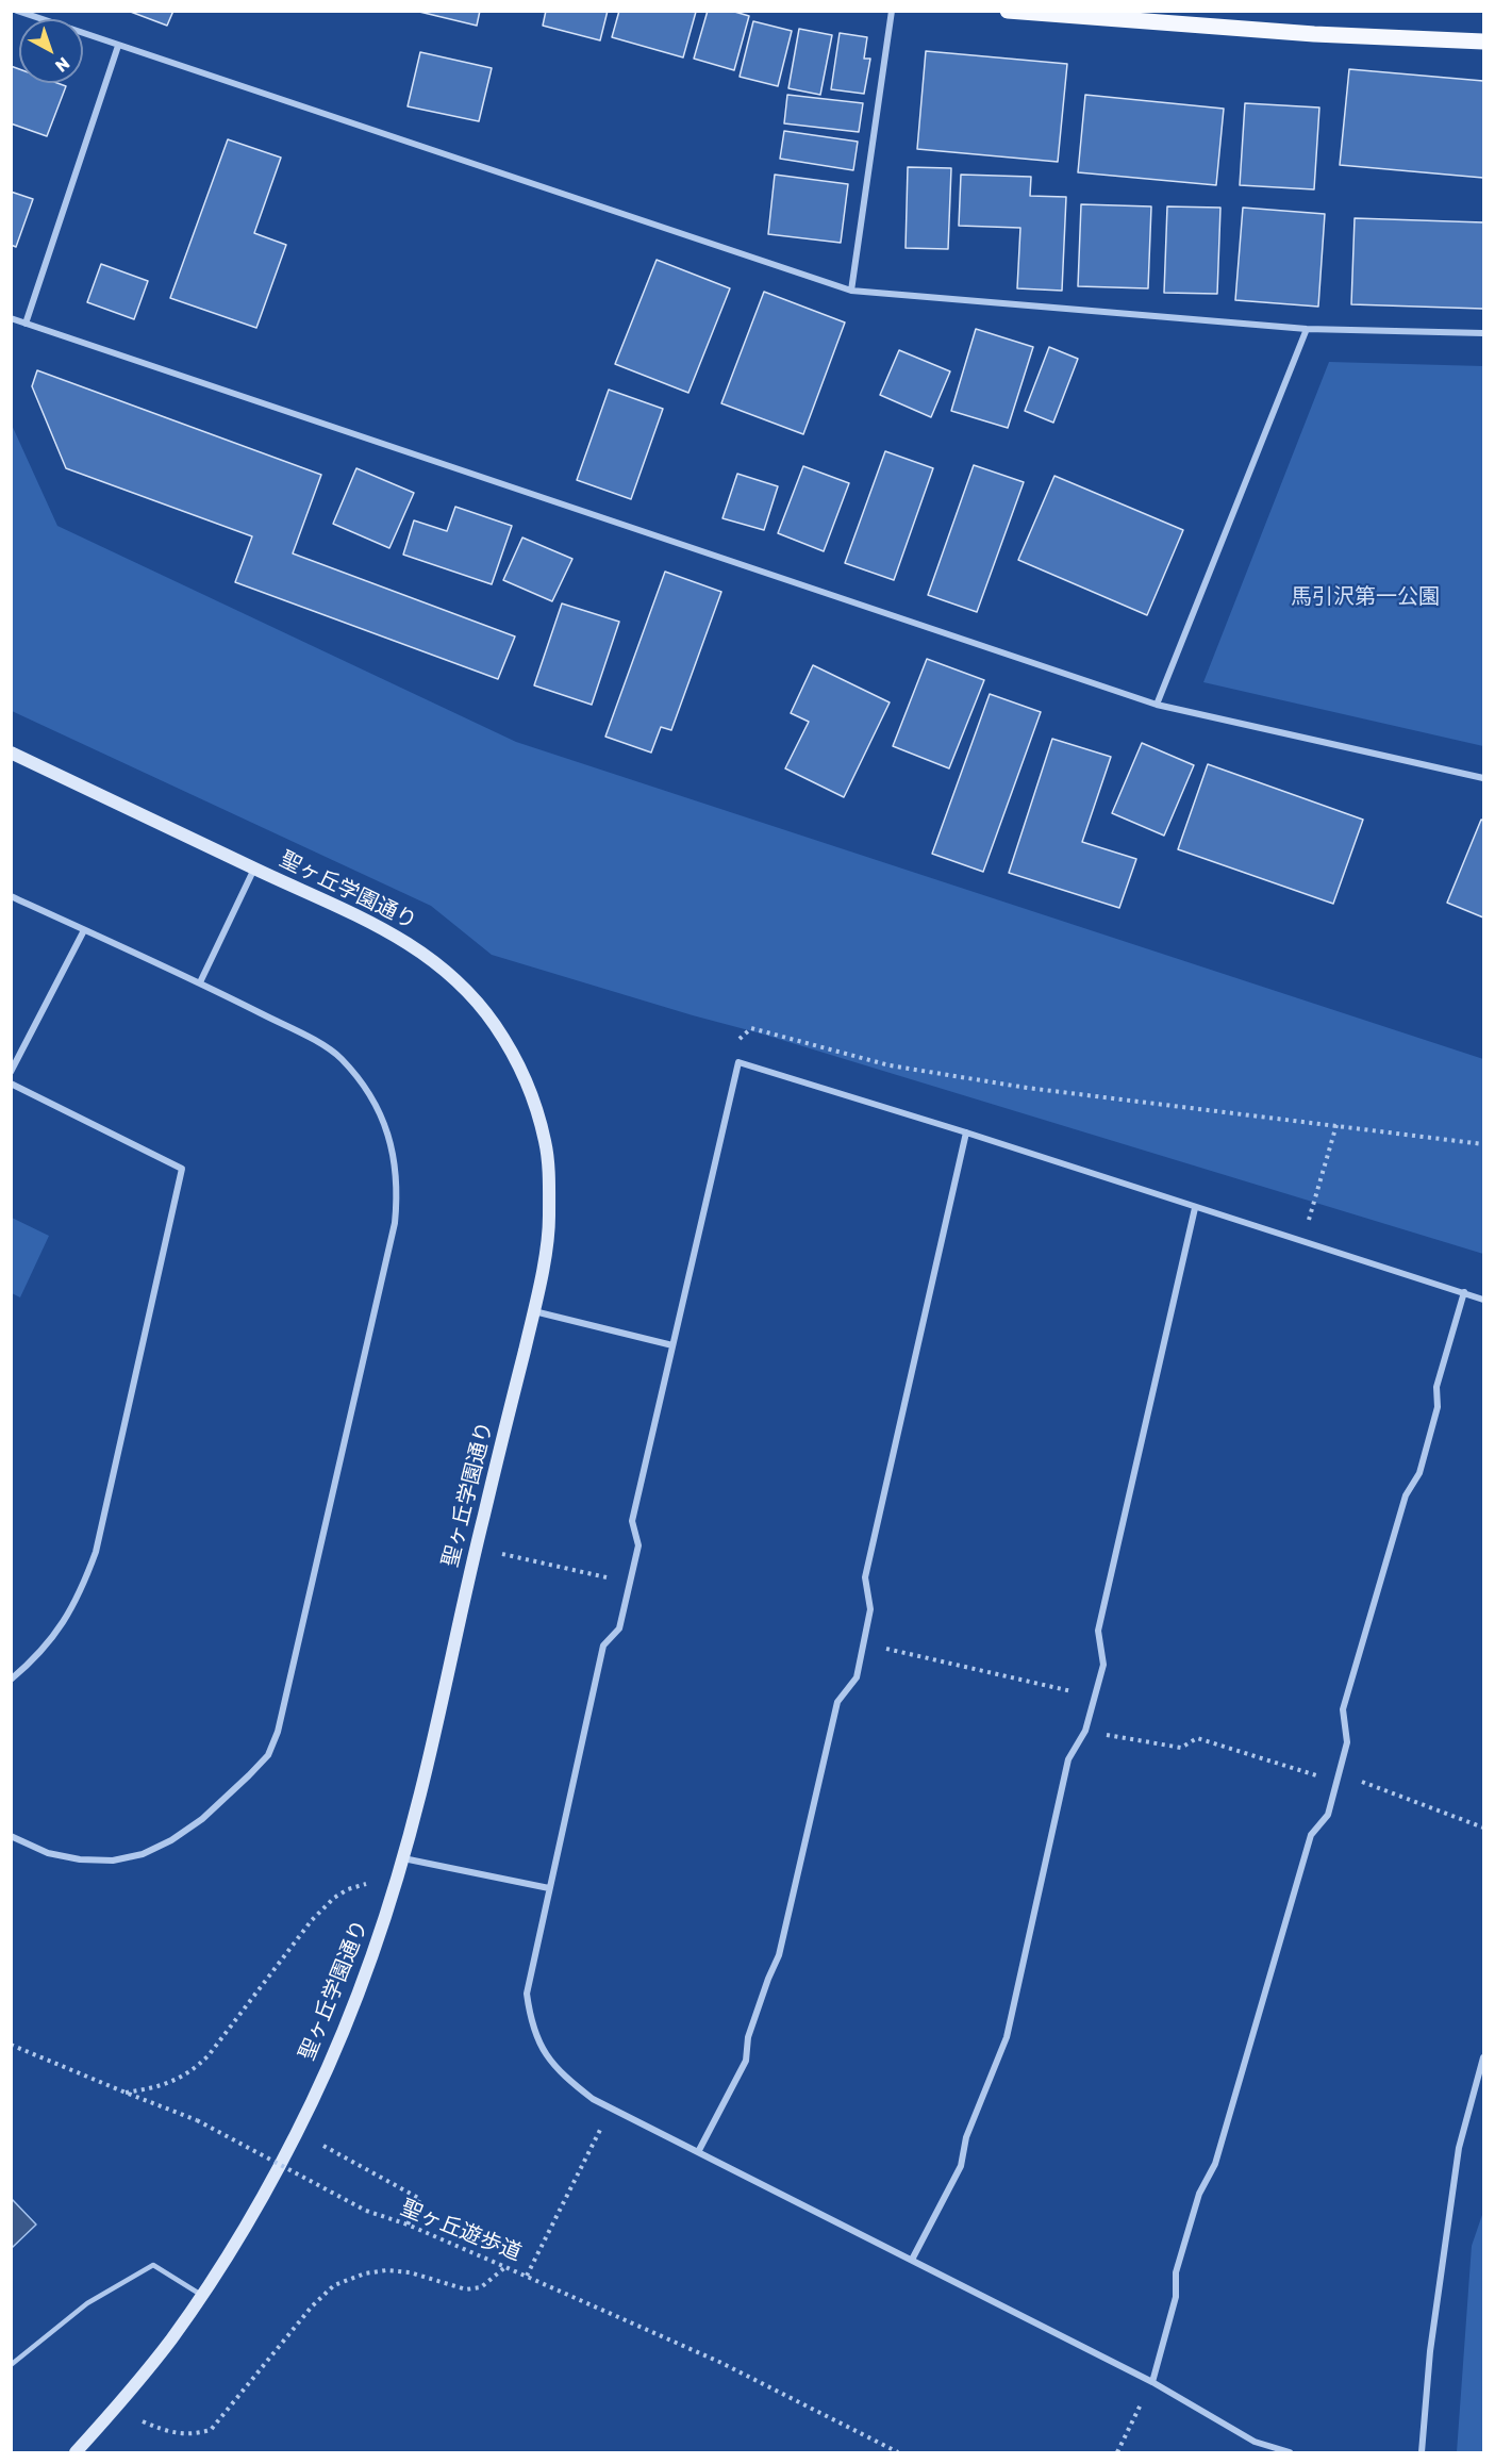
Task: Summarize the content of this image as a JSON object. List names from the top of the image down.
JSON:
{
  "streets": {
    "street": ["聖ヶ丘学園通り"],
    "path": ["聖ヶ丘遊歩道"]
  },
  "parks": ["馬引沢第一公園"],
  "north": "bottom right"
}
